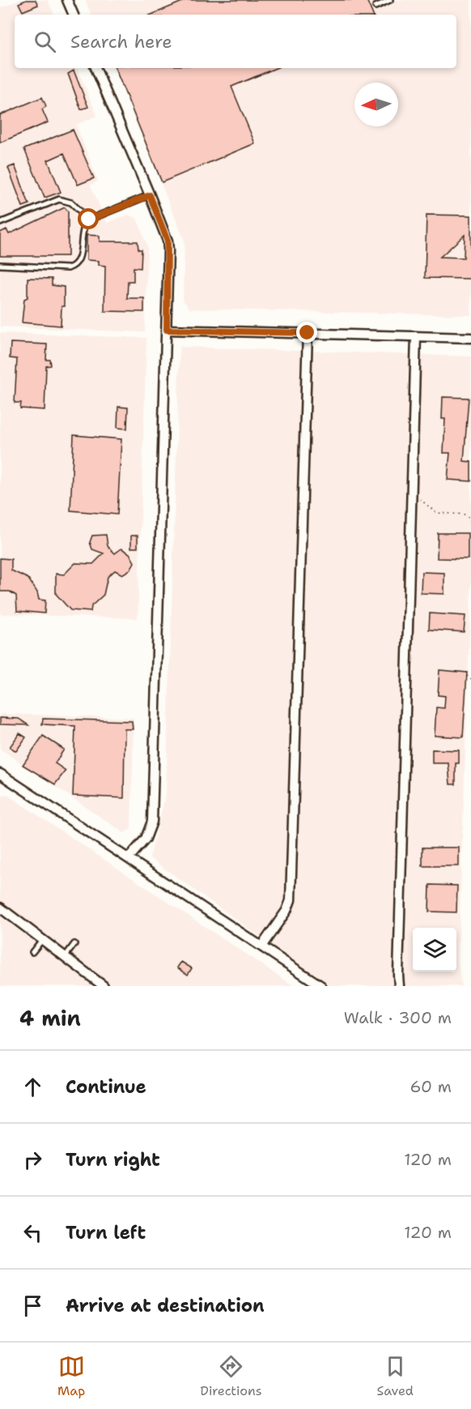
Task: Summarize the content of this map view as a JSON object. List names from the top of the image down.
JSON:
{
  "north": "left",
  "page": {
    "search": "Search here",
    "heading": ["4 min", "Walk · 300 m"],
    "list": [
      ["Continue", "60 m"],
      ["Turn right", "120 m"],
      ["Turn left", "120 m"],
      "Arrive at destination"
    ],
    "nav": ["Map", "Directions", "Saved"]
  }
}
